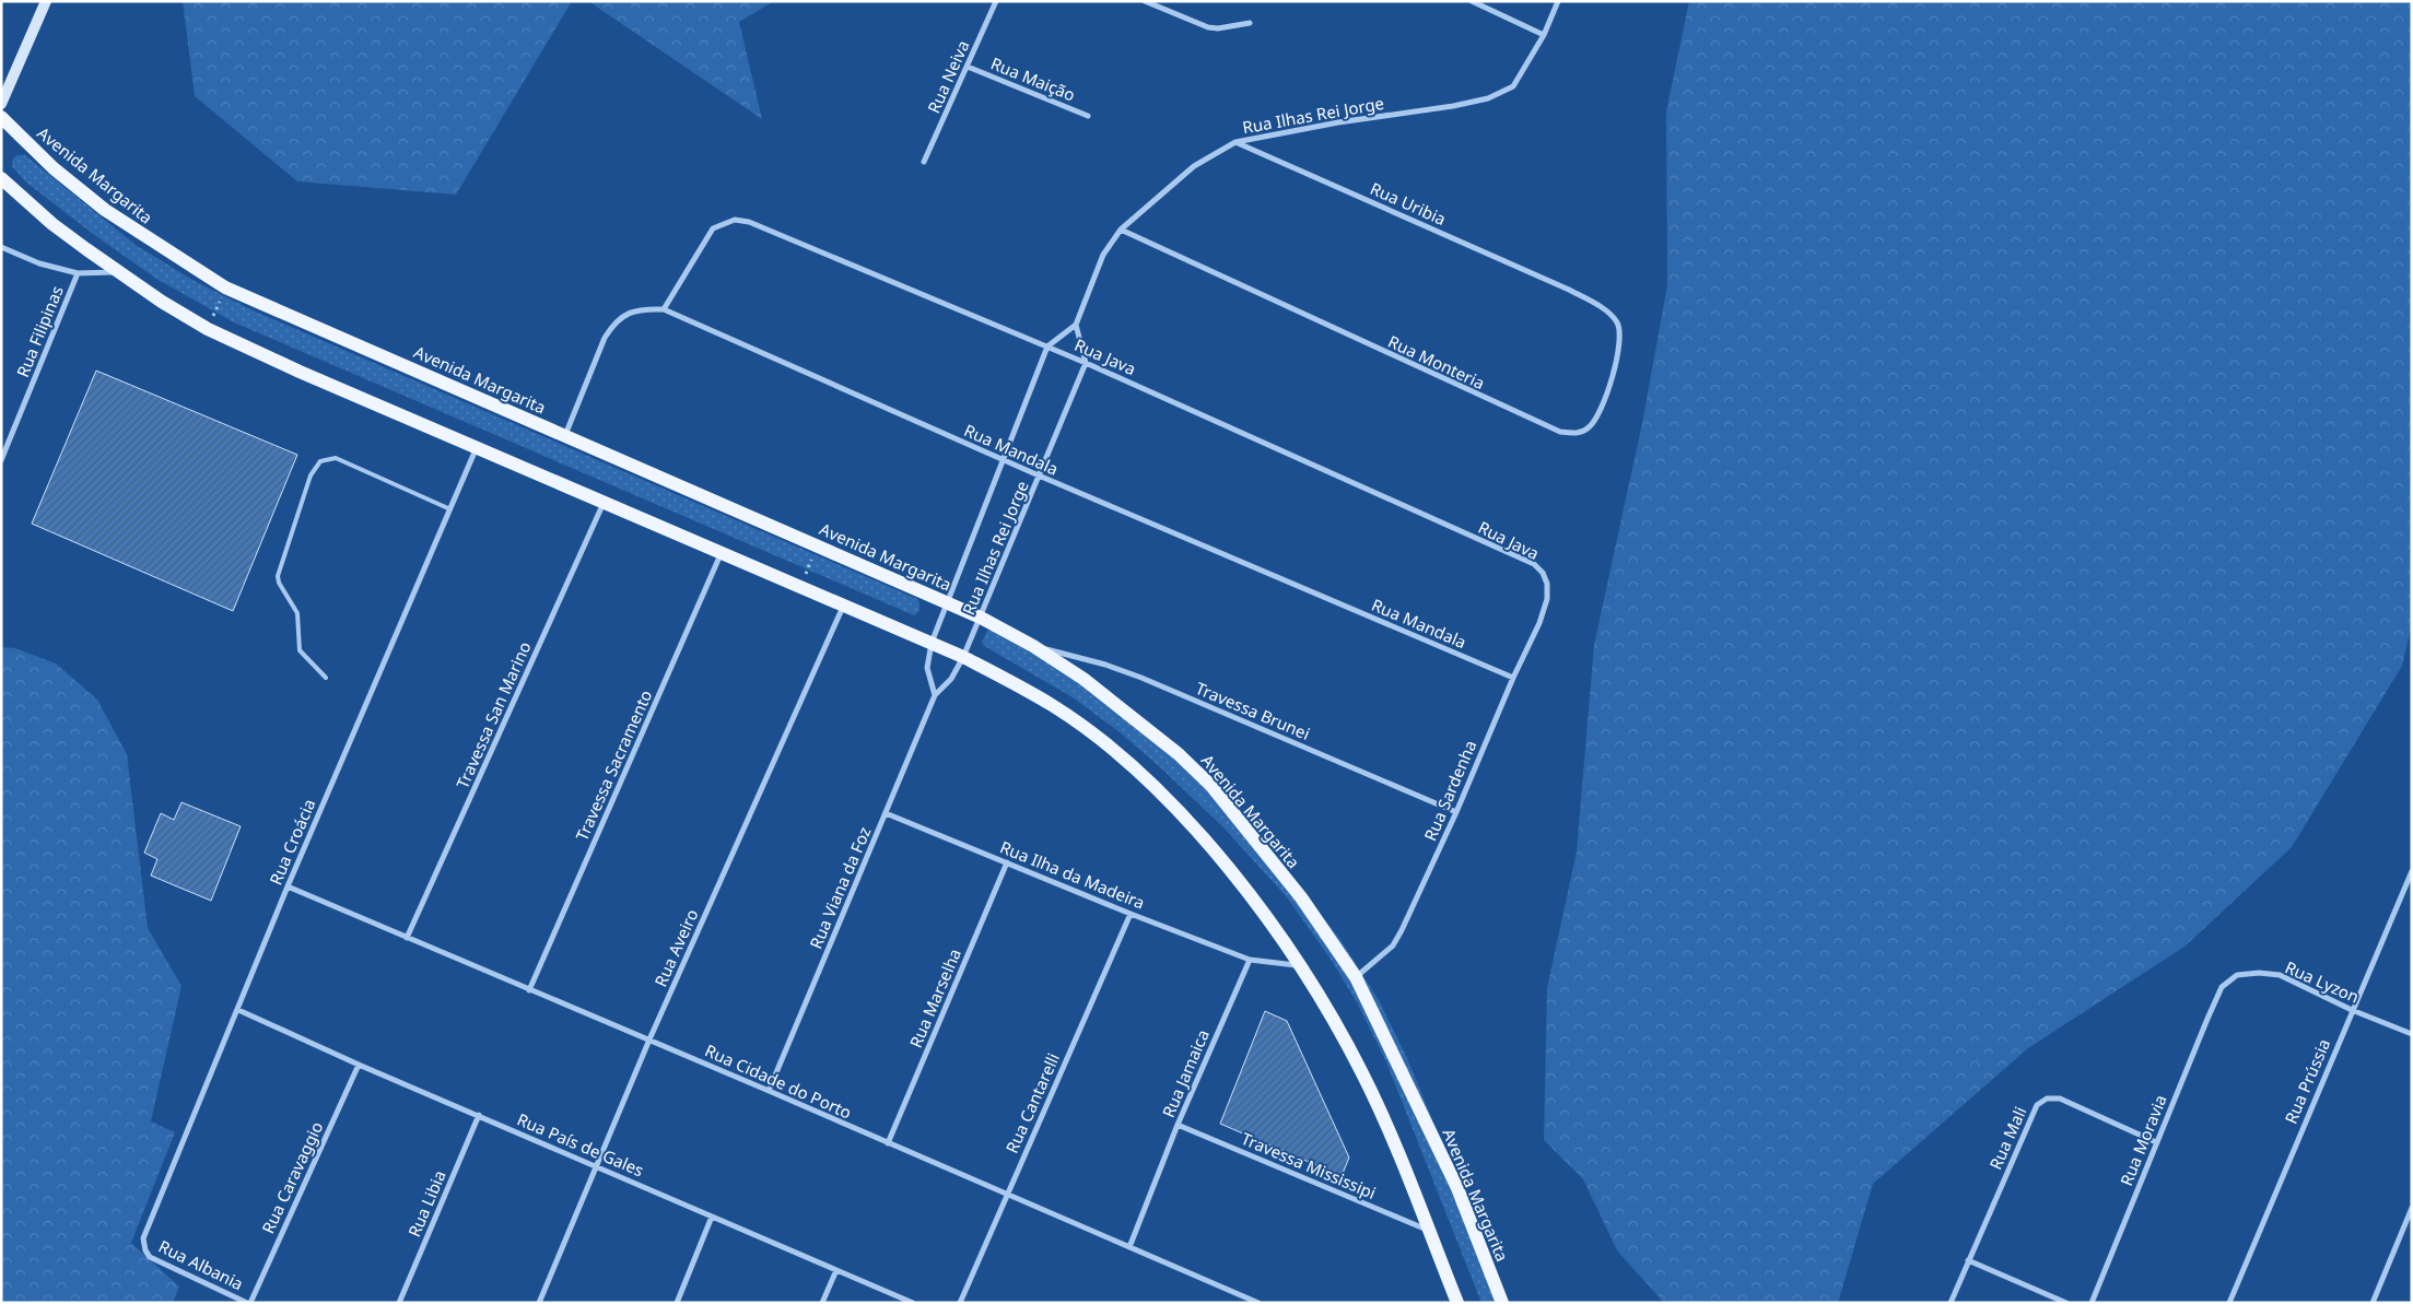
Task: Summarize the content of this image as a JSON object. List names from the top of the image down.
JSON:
{
  "streets": {
    "main road": ["Avenida Margarita"],
    "street": [
      "Rua Neiva",
      "Rua Maição",
      "Rua Ilhas Rei Jorge",
      "Rua Uribia",
      "Rua Filipinas",
      "Rua Java",
      "Rua Monteria",
      "Rua Mandala",
      "Travessa Brunei",
      "Travessa San Marino",
      "Travessa Sacramento",
      "Rua Sardenha",
      "Rua Croácia",
      "Rua Ilha da Madeira",
      "Rua Viana da Foz",
      "Rua Aveiro",
      "Rua Lyzon",
      "Rua Marselha",
      "Rua Jamaica",
      "Rua Cidade do Porto",
      "Rua Prússia",
      "Rua Cantarelli",
      "Rua Mali",
      "Rua Moravia",
      "Rua País de Gales",
      "Travessa Mississipi",
      "Rua Caravaggio",
      "Rua Libia",
      "Rua Albania"
    ]
  },
  "crossings": [
    ["Rua Neiva", "Rua Maição"],
    ["Rua Ilhas Rei Jorge", "Avenida Margarita"],
    ["Rua Ilhas Rei Jorge", "Rua Uribia"],
    ["Rua Ilhas Rei Jorge", "Rua Java"],
    ["Rua Ilhas Rei Jorge", "Rua Monteria"],
    ["Rua Ilhas Rei Jorge", "Rua Mandala"],
    ["Rua Ilhas Rei Jorge", "Rua Viana da Foz"],
    ["Avenida Margarita", "Rua Mandala"],
    ["Avenida Margarita", "Travessa Brunei"],
    ["Avenida Margarita", "Rua Sardenha"],
    ["Rua Uribia", "Rua Monteria"],
    ["Rua Java", "Rua Mandala"],
    ["Rua Java", "Rua Sardenha"],
    ["Rua Mandala", "Rua Sardenha"],
    ["Travessa Brunei", "Rua Sardenha"],
    ["Travessa San Marino", "Rua Cidade do Porto"],
    ["Travessa Sacramento", "Rua Cidade do Porto"],
    ["Rua Croácia", "Rua Cidade do Porto"],
    ["Rua Croácia", "Rua País de Gales"],
    ["Rua Croácia", "Rua Albania"],
    ["Rua Ilha da Madeira", "Rua Viana da Foz"],
    ["Rua Ilha da Madeira", "Rua Marselha"],
    ["Rua Ilha da Madeira", "Rua Jamaica"],
    ["Rua Ilha da Madeira", "Rua Cantarelli"],
    ["Rua Viana da Foz", "Rua Cidade do Porto"],
    ["Rua Aveiro", "Rua Cidade do Porto"],
    ["Rua Aveiro", "Rua País de Gales"],
    ["Rua Lyzon", "Rua Prússia"],
    ["Rua Lyzon", "Rua Moravia"],
    ["Rua Marselha", "Rua Cidade do Porto"],
    ["Rua Jamaica", "Rua Cidade do Porto"],
    ["Rua Jamaica", "Travessa Mississipi"],
    ["Rua Cidade do Porto", "Rua Cantarelli"],
    ["Rua Mali", "Rua Moravia"],
    ["Rua País de Gales", "Rua Caravaggio"],
    ["Rua País de Gales", "Rua Libia"],
    ["Rua Caravaggio", "Rua Albania"]
  ]
}
